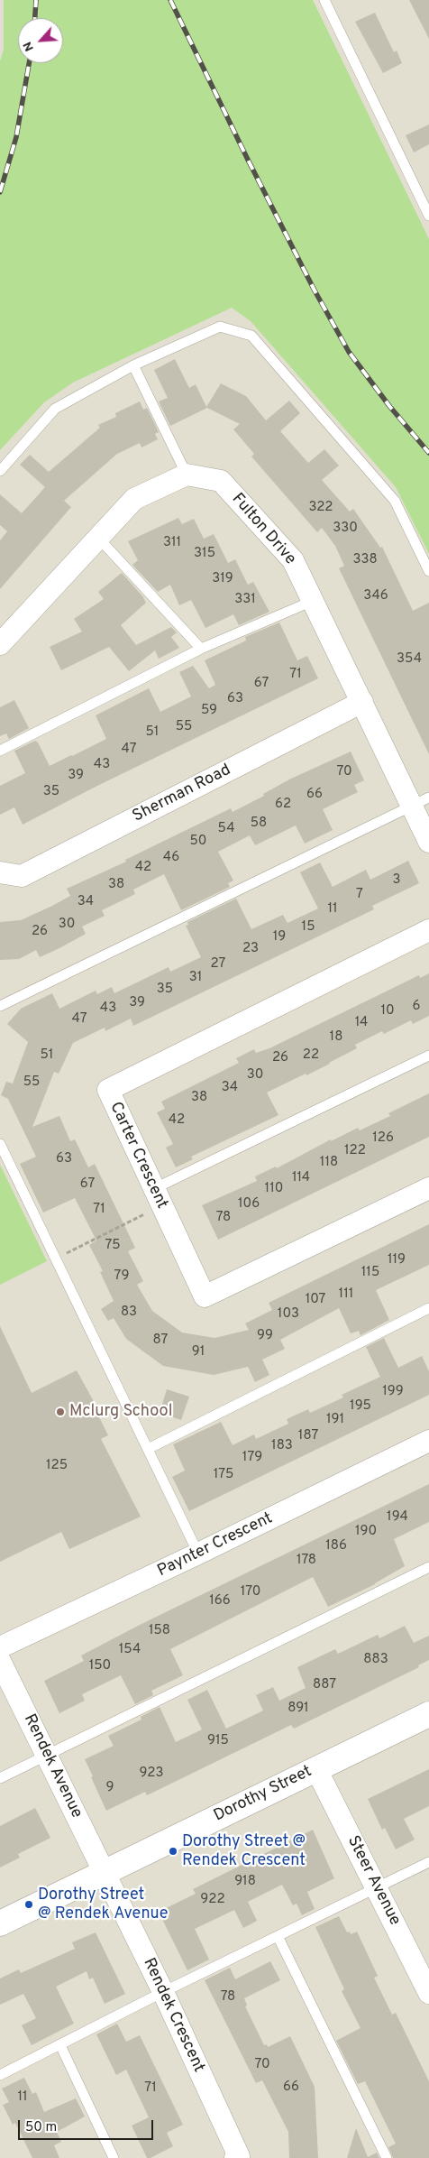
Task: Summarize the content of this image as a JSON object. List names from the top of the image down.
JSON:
{
  "streets": {
    "street": [
      "Fulton Drive",
      "Sherman Road",
      "Carter Crescent",
      "Paynter Crescent",
      "Rendek Avenue",
      "Dorothy Street",
      "Steer Avenue",
      "Rendek Crescent"
    ]
  },
  "crossings": [
    ["Fulton Drive", "Sherman Road"],
    ["Rendek Avenue", "Dorothy Street"],
    ["Rendek Avenue", "Rendek Crescent"],
    ["Dorothy Street", "Steer Avenue"],
    ["Dorothy Street", "Rendek Crescent"]
  ],
  "places": ["Mclurg School", "Dorothy Street @ Rendek Crescent", "Dorothy Street @ Rendek Avenue"],
  "house_numbers": [
    "322",
    "330",
    "311",
    "315",
    "338",
    "319",
    "346",
    "331",
    "354",
    "71",
    "67",
    "63",
    "59",
    "55",
    "51",
    "47",
    "43",
    "70",
    "39",
    "35",
    "66",
    "62",
    "58",
    "54",
    "50",
    "46",
    "42",
    "3",
    "38",
    "7",
    "34",
    "11",
    "30",
    "15",
    "26",
    "19",
    "23",
    "27",
    "31",
    "35",
    "39",
    "6",
    "43",
    "10",
    "47",
    "14",
    "18",
    "51",
    "22",
    "26",
    "30",
    "55",
    "34",
    "38",
    "42",
    "126",
    "122",
    "63",
    "118",
    "114",
    "67",
    "110",
    "106",
    "71",
    "78",
    "75",
    "119",
    "115",
    "79",
    "111",
    "107",
    "83",
    "103",
    "99",
    "87",
    "91",
    "199",
    "195",
    "191",
    "187",
    "183",
    "179",
    "125",
    "175",
    "194",
    "190",
    "186",
    "178",
    "170",
    "166",
    "158",
    "154",
    "883",
    "150",
    "887",
    "891",
    "915",
    "923",
    "9",
    "918",
    "922",
    "78",
    "70",
    "66",
    "71",
    "11"
  ],
  "scale_bar": "50 m",
  "north": "bottom left"
}
